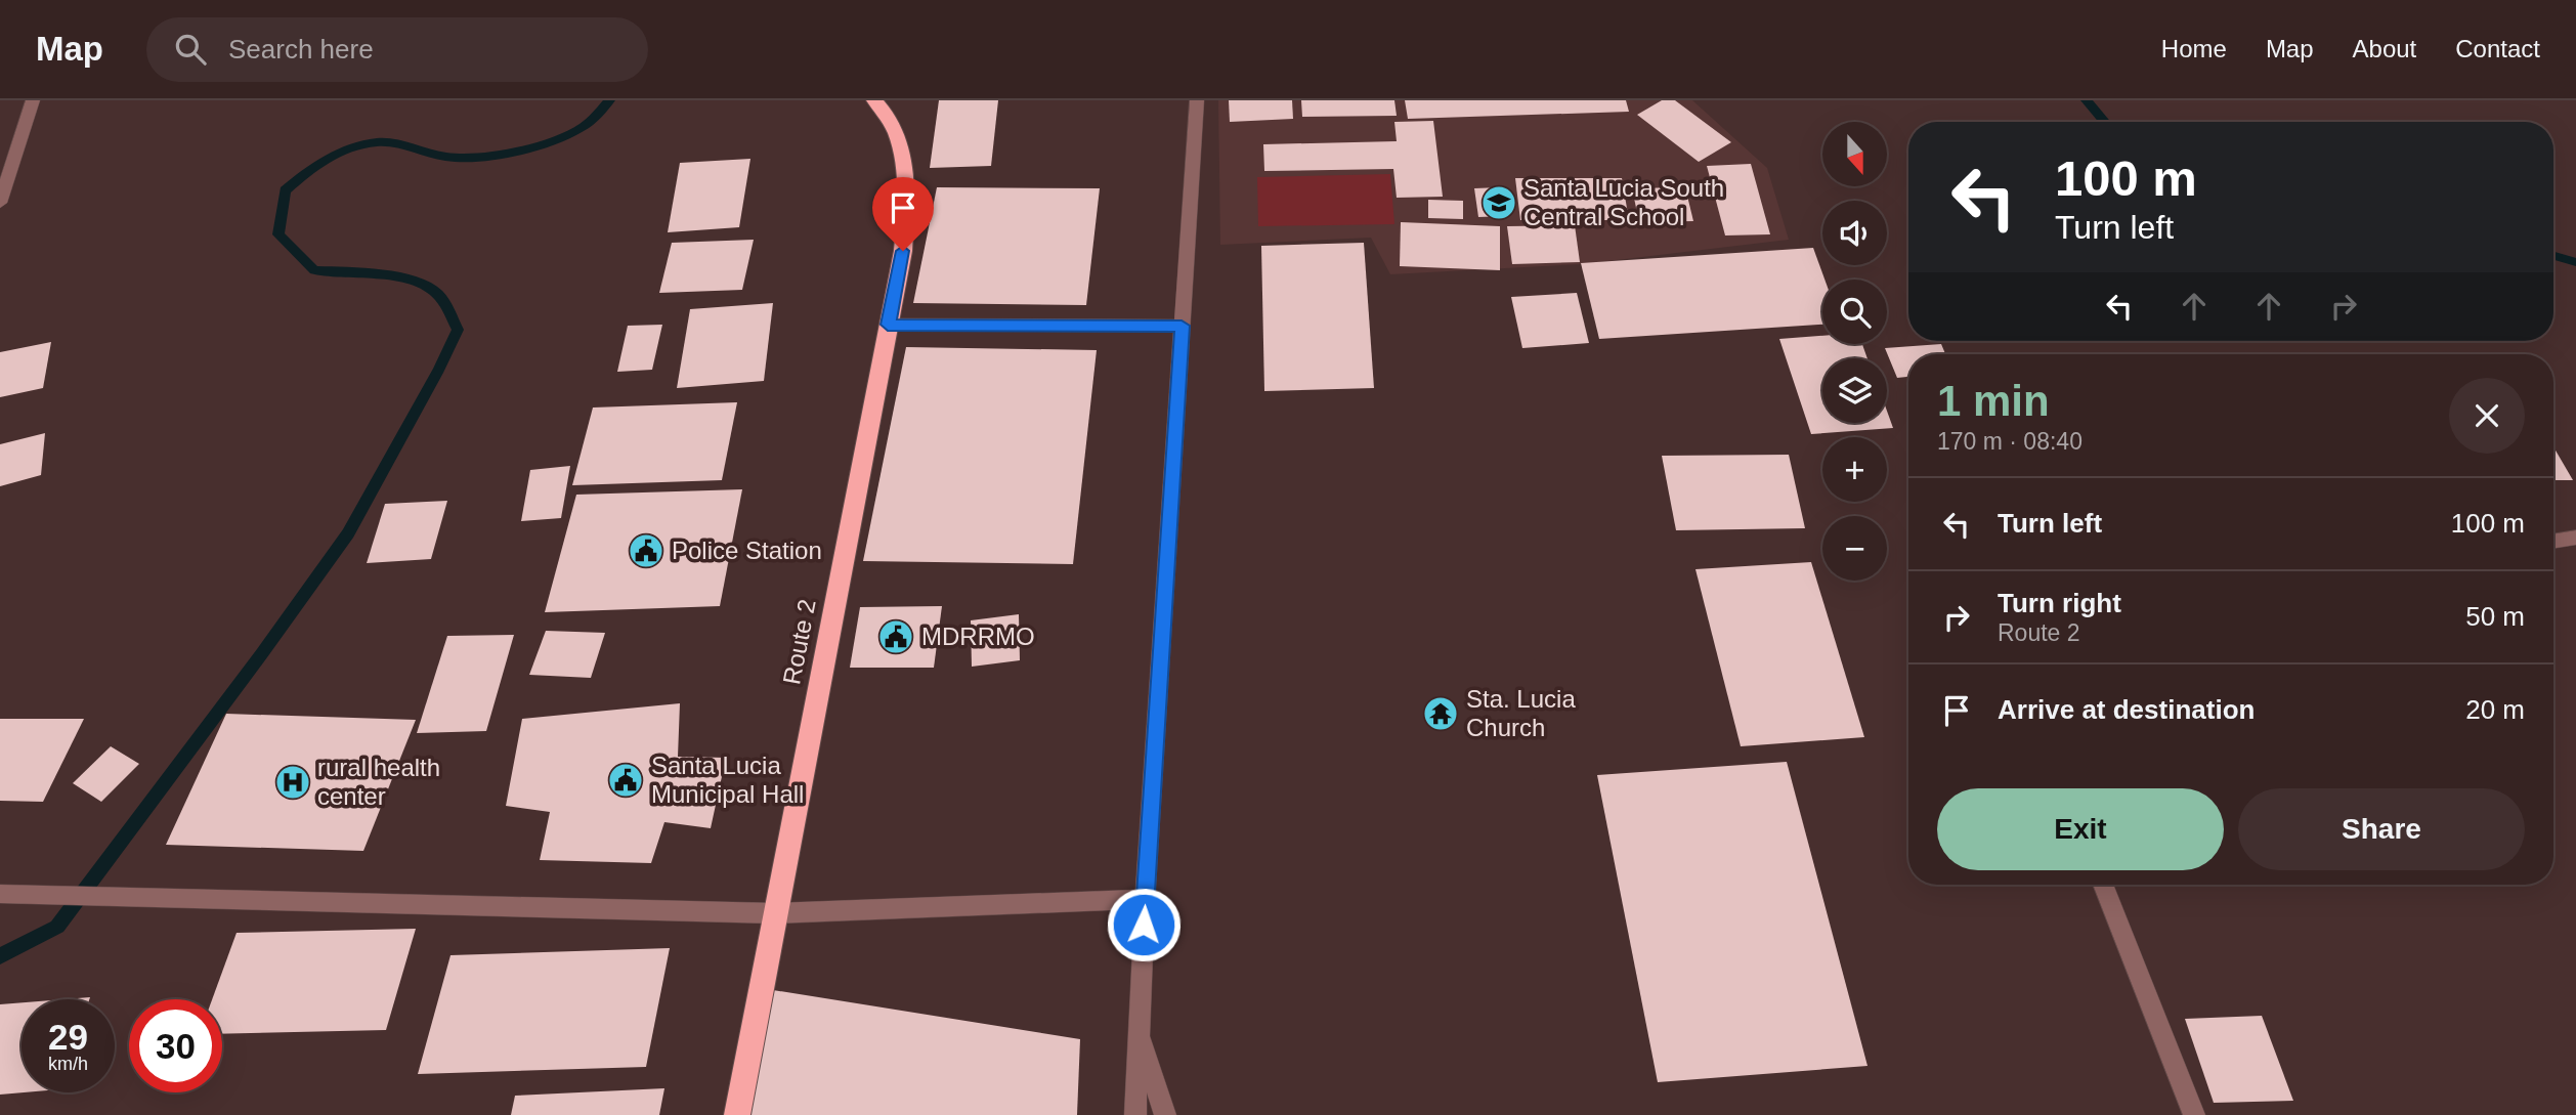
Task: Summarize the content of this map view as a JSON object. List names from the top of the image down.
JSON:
{
  "streets": {
    "highway": ["Route 2"]
  },
  "places": {
    "school or university": ["Santa Lucia South Central School"],
    "public building": ["Police Station", "MDRRMO", "Santa Lucia Municipal Hall"],
    "temple": ["Sta. Lucia Church"],
    "hospital": ["rural health center"]
  },
  "north": "bottom",
  "page": {
    "header": "Map",
    "search": "Search here",
    "nav": [
      "Home",
      "Map",
      "About",
      "Contact"
    ],
    "map_buttons": ["+", "−"],
    "turn": ["100 m", "Turn left"],
    "heading": ["1 min", "170 m · 08:40"],
    "list": [
      {
        "name": "Turn left",
        "value": "100 m"
      },
      {
        "name": "Turn right",
        "note": "Route 2",
        "value": "50 m"
      },
      {
        "name": "Arrive at destination",
        "value": "20 m"
      }
    ],
    "buttons": ["Exit", "Share"],
    "speed": "29 km/h",
    "limit": "30"
  }
}
